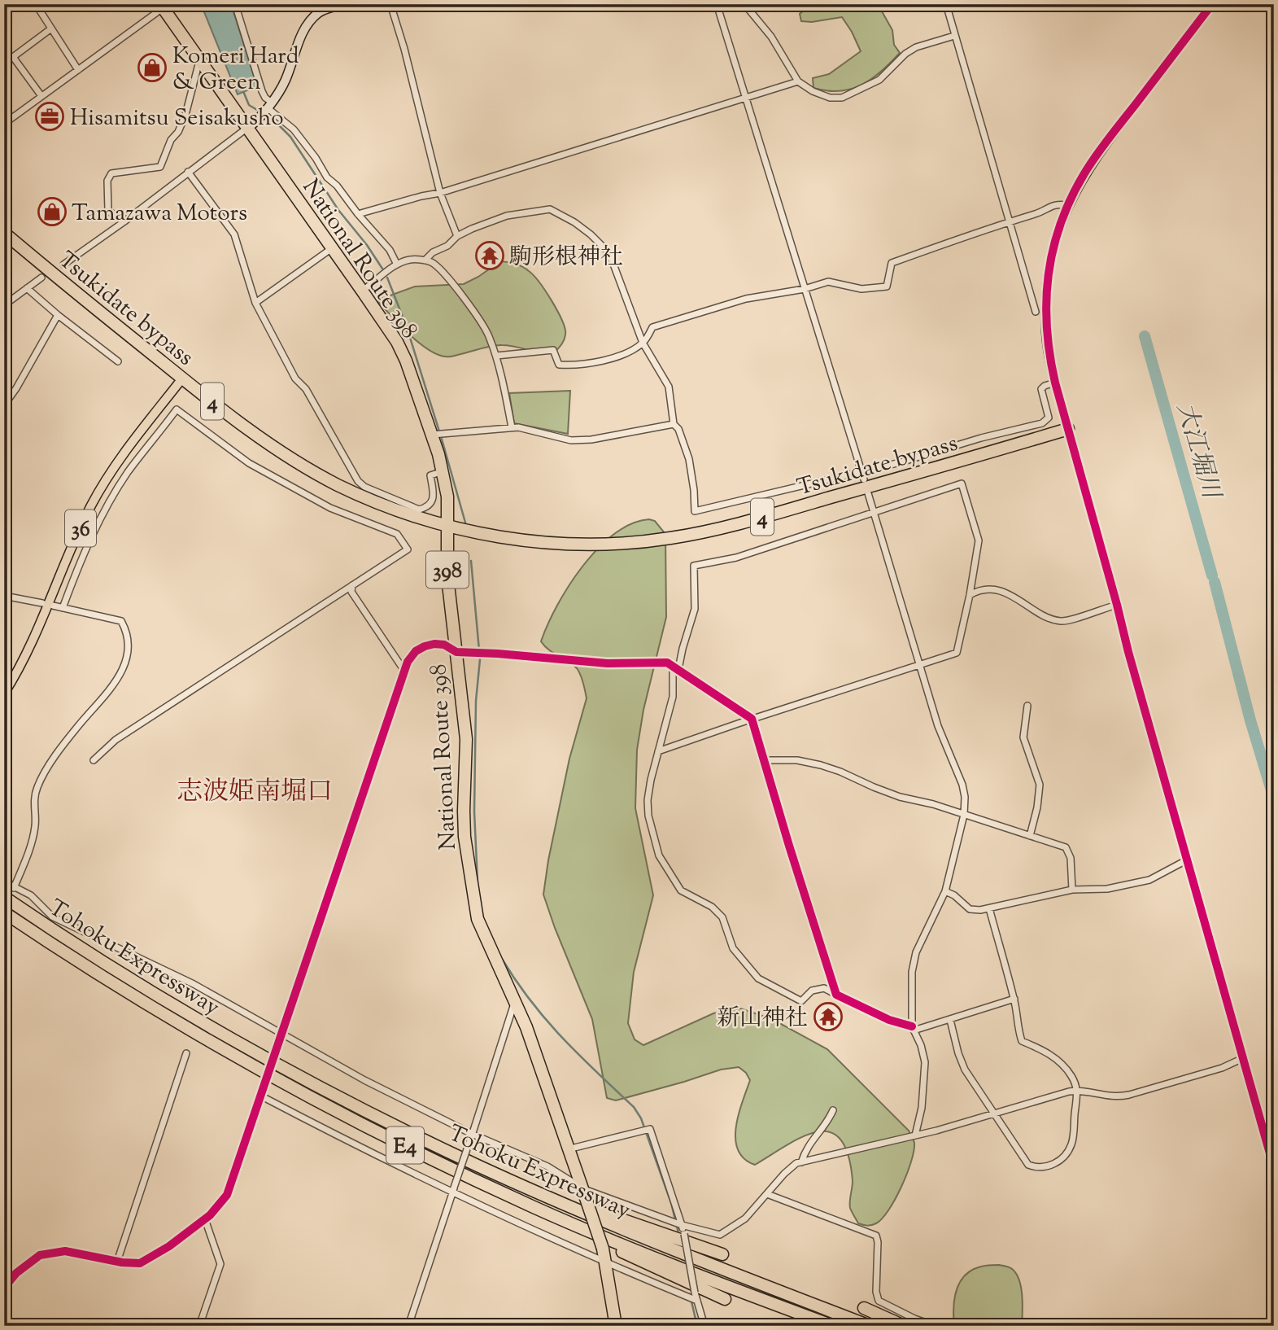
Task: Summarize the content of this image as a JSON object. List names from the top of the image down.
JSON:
{
  "streets": {
    "highway": [
      "National Route 398",
      "Tsukidate bypass",
      "4",
      "398",
      "Tohoku Expressway",
      "E4"
    ],
    "main road": ["36"]
  },
  "crossings": [
    ["National Route 398", "Tsukidate bypass"],
    ["Tsukidate bypass", "36"]
  ],
  "districts": ["志波姫南堀口"],
  "water": ["大江堀川"],
  "places": {
    "shop": ["Komeri Hard & Green", "Tamazawa Motors"],
    "office": ["Hisamitsu Seisakusho"],
    "temple": ["駒形根神社", "新山神社"]
  }
}
